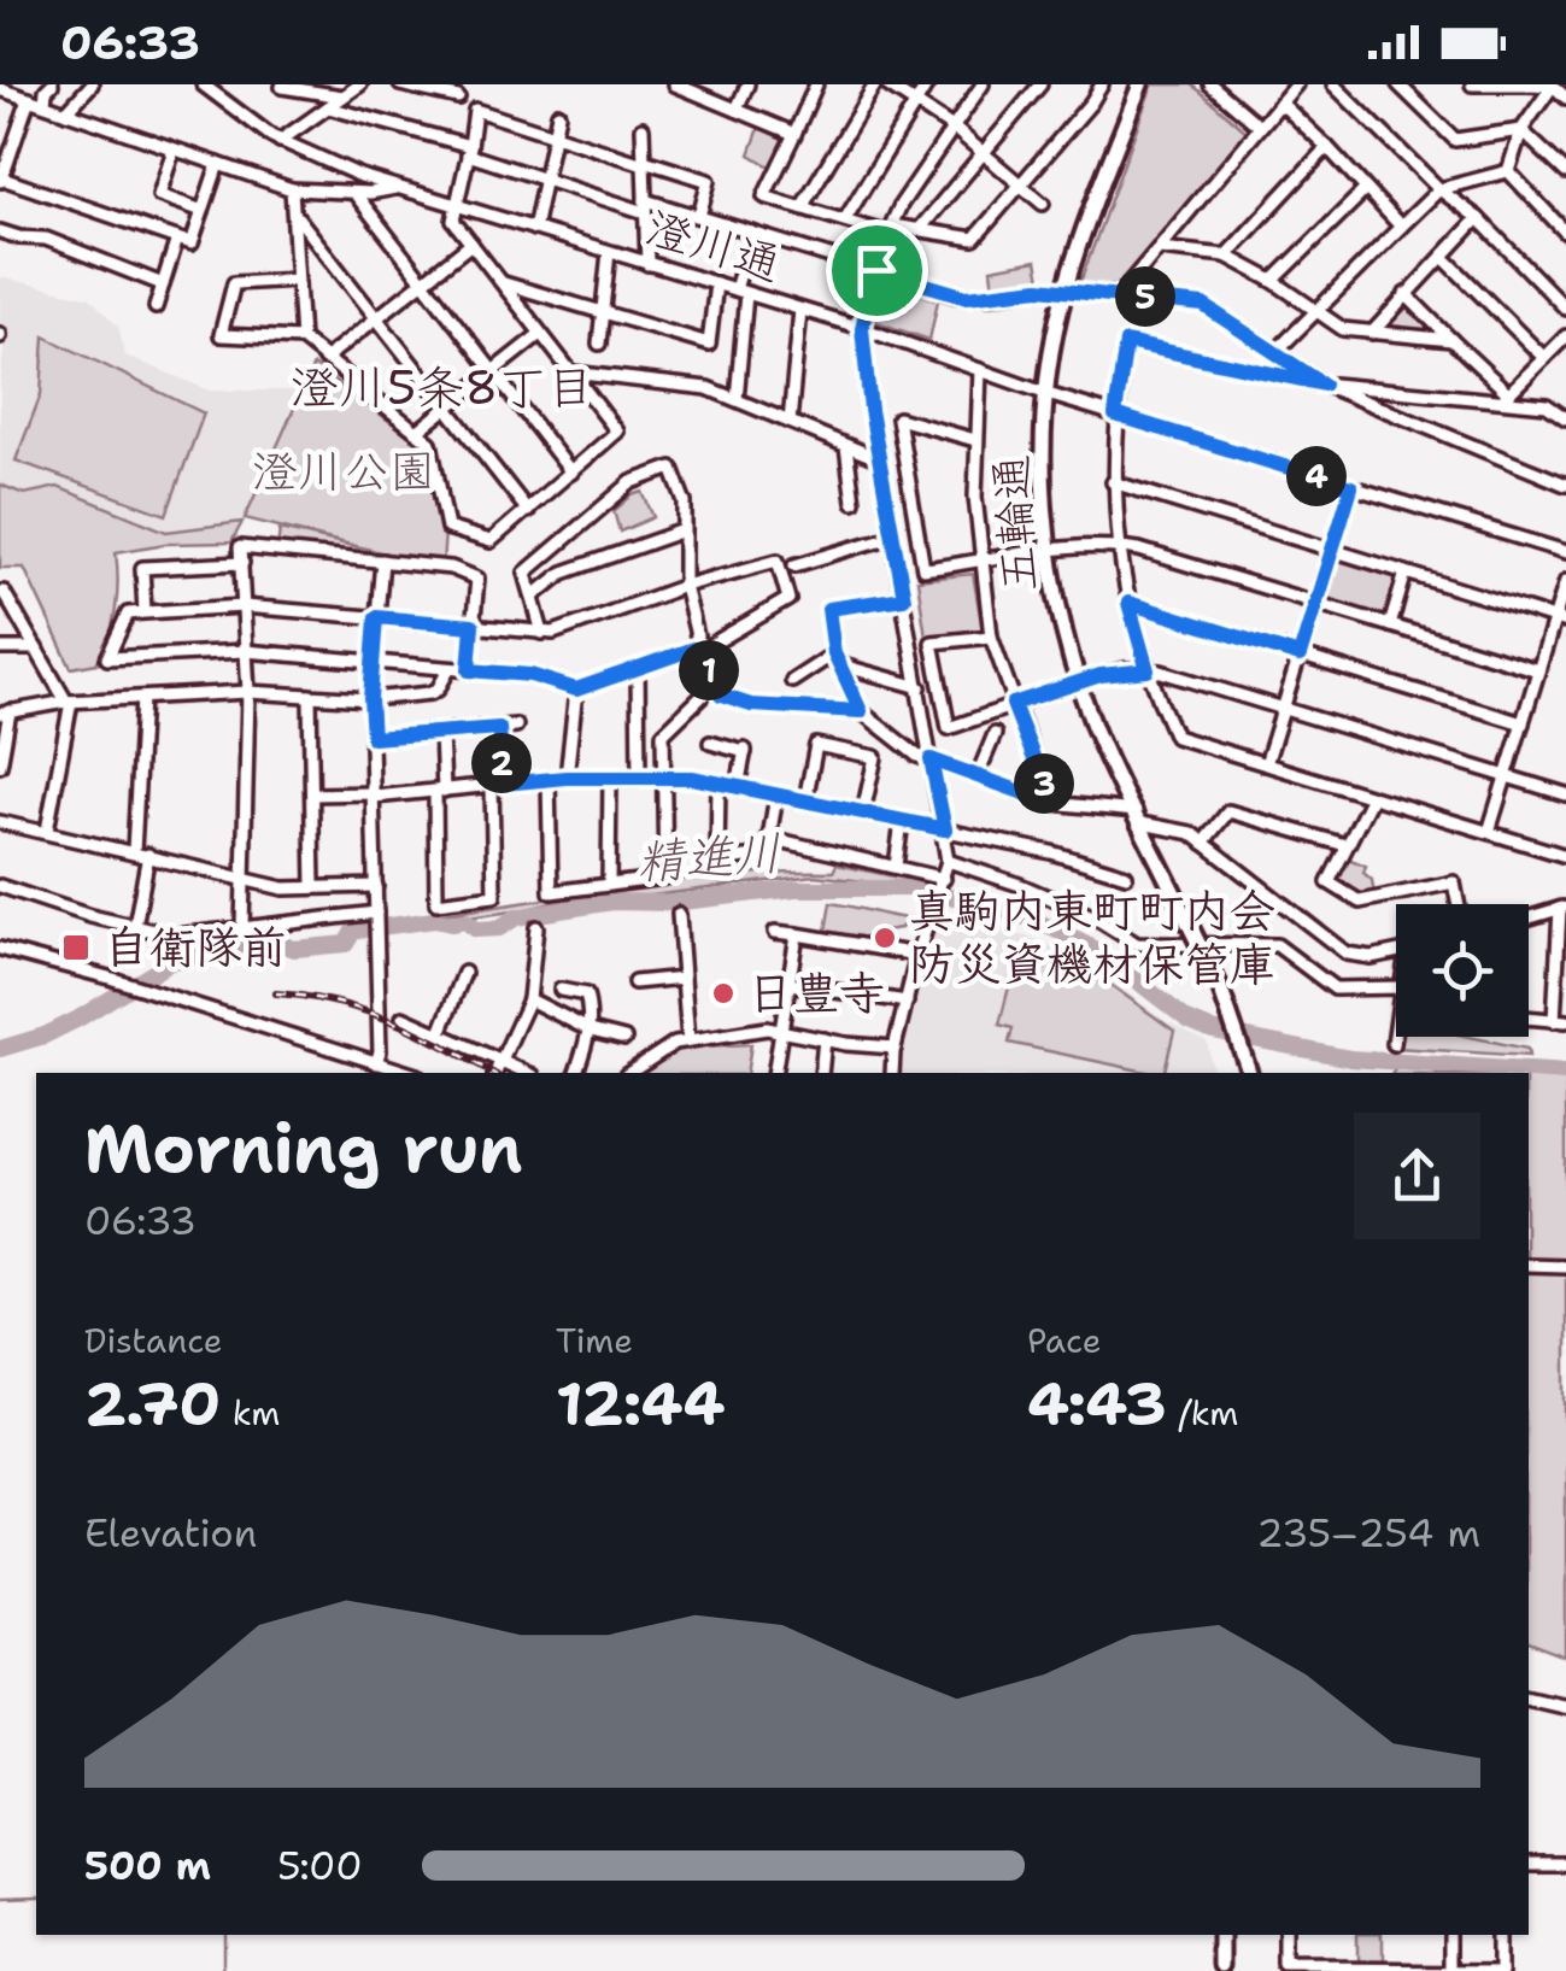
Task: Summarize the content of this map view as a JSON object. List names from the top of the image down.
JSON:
{
  "streets": {
    "main road": ["五輪通"],
    "street": ["澄川通"]
  },
  "crossings": [
    ["澄川通", "五輪通"]
  ],
  "districts": ["澄川5条8丁目"],
  "water": ["精進川"],
  "parks": ["澄川公園"],
  "places": {
    "other": ["真駒内東町町内会 防災資機材保管庫", "日豊寺"],
    "transit": ["自衛隊前"]
  },
  "page": {
    "status": "06:33",
    "pins": [
      "5",
      "4",
      "1",
      "2",
      "3"
    ],
    "heading": ["Morning run", "06:33"],
    "stats": [
      ["Distance", "2.70 km"],
      ["Time", "12:44"],
      ["Pace", "4:43 /km"]
    ],
    "chart": ["Elevation", "235–254 m"],
    "list": [
      {
        "name": "500 m",
        "note": "5:00"
      }
    ]
  }
}
